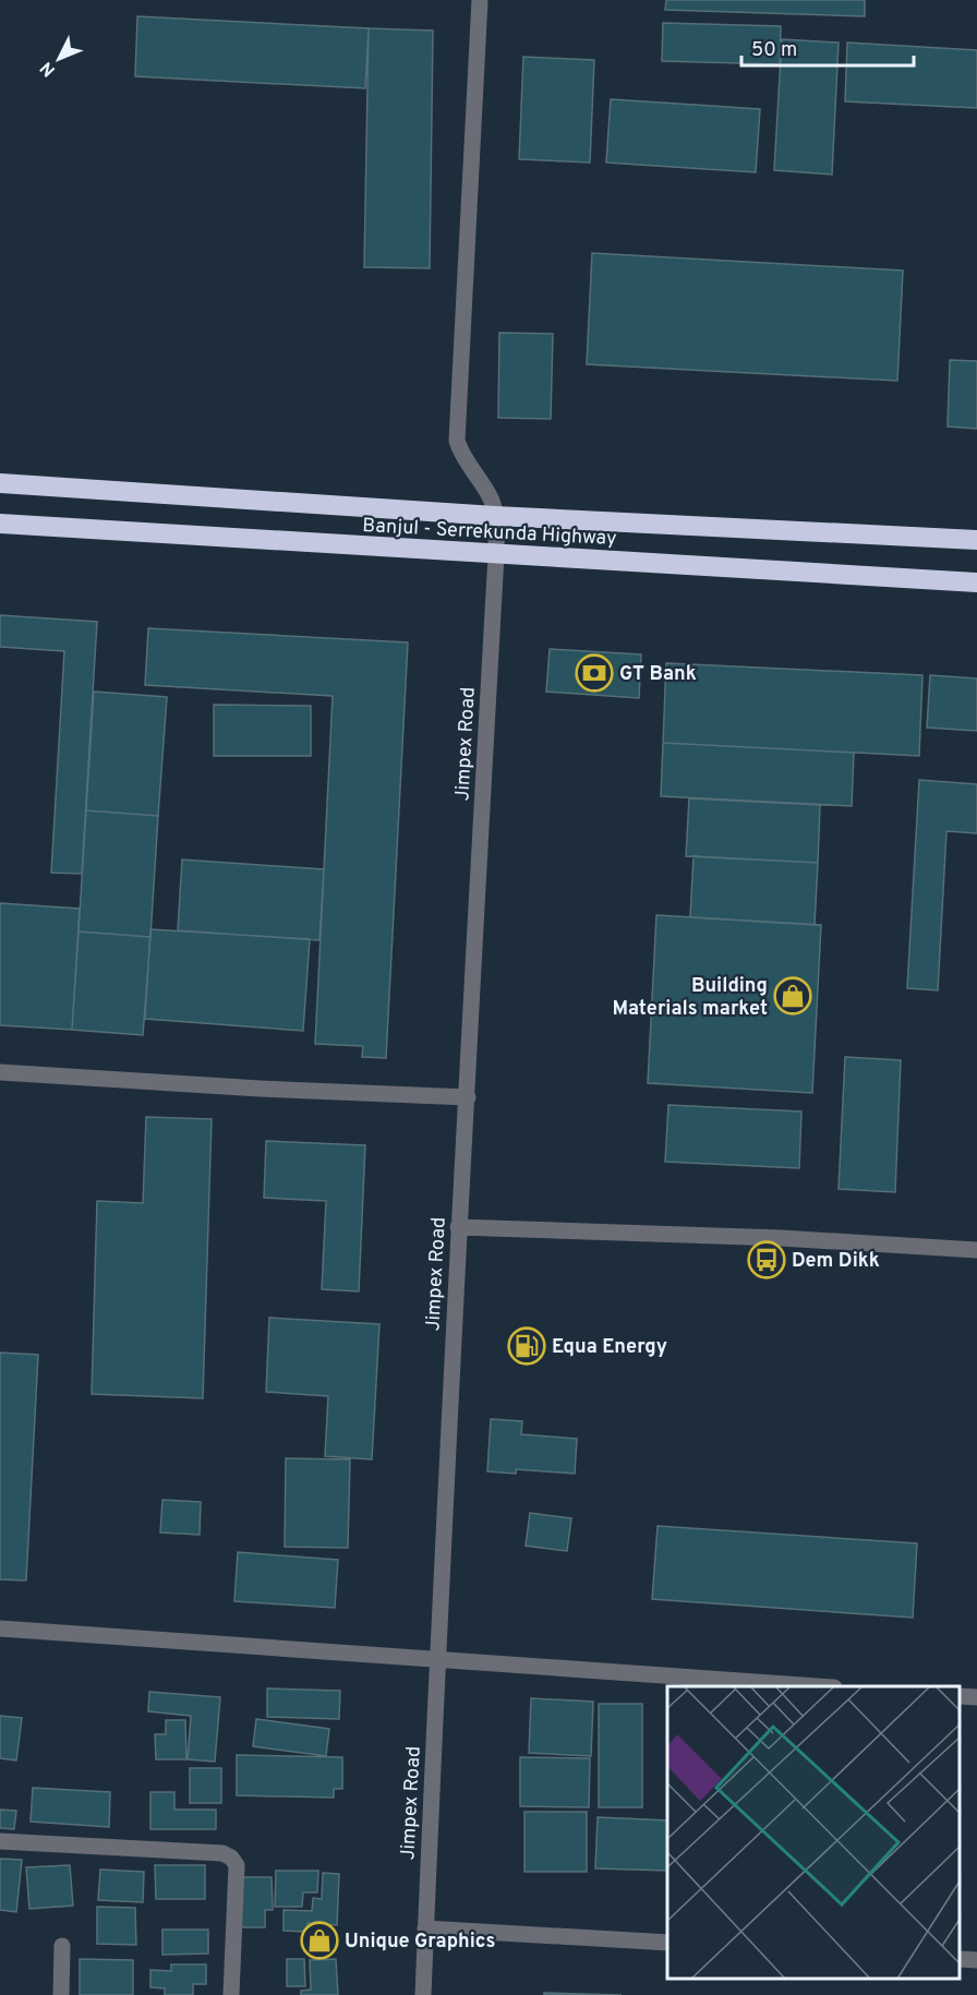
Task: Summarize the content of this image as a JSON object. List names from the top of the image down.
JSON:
{
  "streets": {
    "highway": ["Banjul - Serrekunda Highway"],
    "street": ["Jimpex Road"]
  },
  "crossings": [
    ["Banjul - Serrekunda Highway", "Jimpex Road"]
  ],
  "places": {
    "bank": ["GT Bank"],
    "shop": ["Building Materials market", "Unique Graphics"],
    "bus stop": ["Dem Dikk"],
    "fuel station": ["Equa Energy"]
  },
  "scale_bar": "50 m",
  "north": "bottom left"
}
